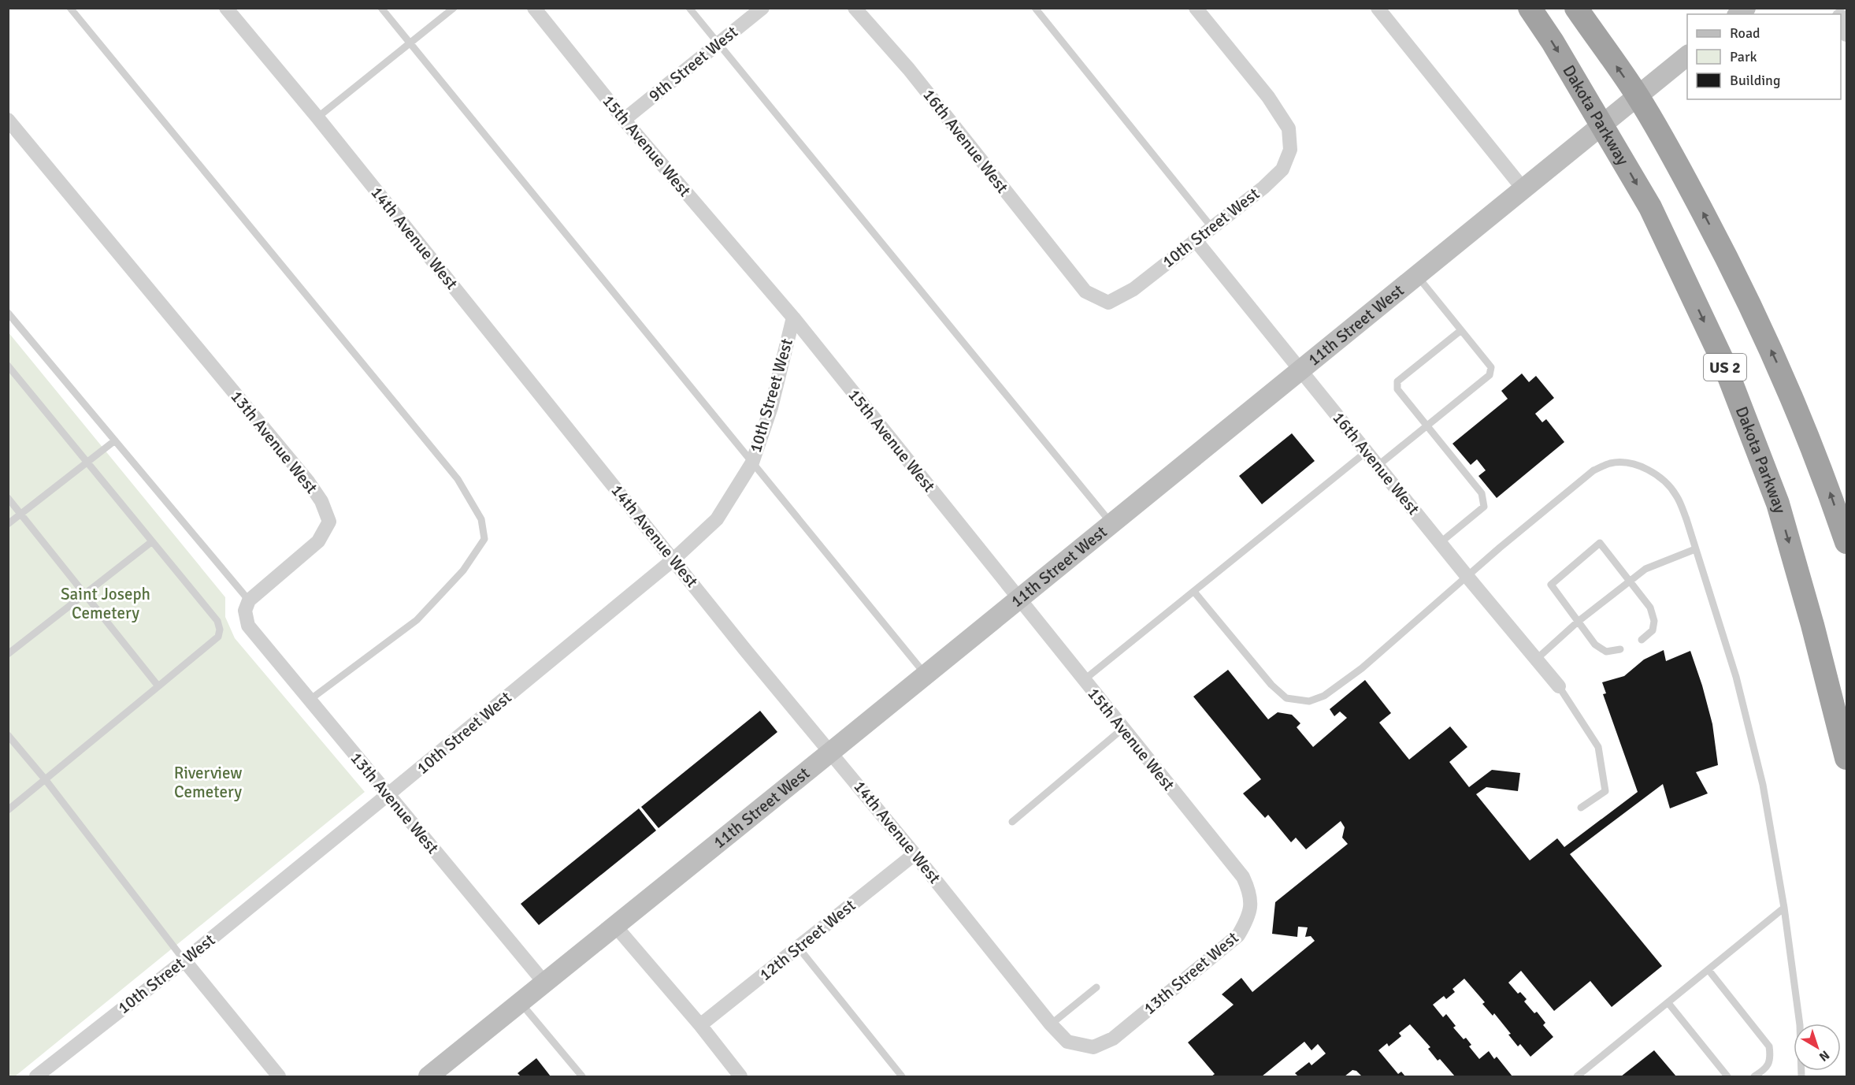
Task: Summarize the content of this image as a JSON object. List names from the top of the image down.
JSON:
{
  "streets": {
    "highway": ["Dakota Parkway", "US 2"],
    "main road": ["11th Street West"],
    "street": [
      "9th Street West",
      "16th Avenue West",
      "15th Avenue West",
      "10th Street West",
      "14th Avenue West",
      "13th Avenue West",
      "12th Street West",
      "13th Street West"
    ]
  },
  "crossings": [
    ["9th Street West", "15th Avenue West"],
    ["Dakota Parkway", "11th Street West"],
    ["16th Avenue West", "10th Street West"],
    ["16th Avenue West", "11th Street West"],
    ["15th Avenue West", "10th Street West"],
    ["15th Avenue West", "11th Street West"],
    ["15th Avenue West", "13th Street West"],
    ["10th Street West", "14th Avenue West"],
    ["10th Street West", "13th Avenue West"],
    ["14th Avenue West", "11th Street West"],
    ["14th Avenue West", "12th Street West"],
    ["14th Avenue West", "13th Street West"],
    ["11th Street West", "US 2"],
    ["11th Street West", "13th Avenue West"]
  ],
  "parks": ["Saint Joseph Cemetery", "Riverview Cemetery"],
  "legend": ["Road", "Park", "Building"],
  "north": "bottom right"
}
